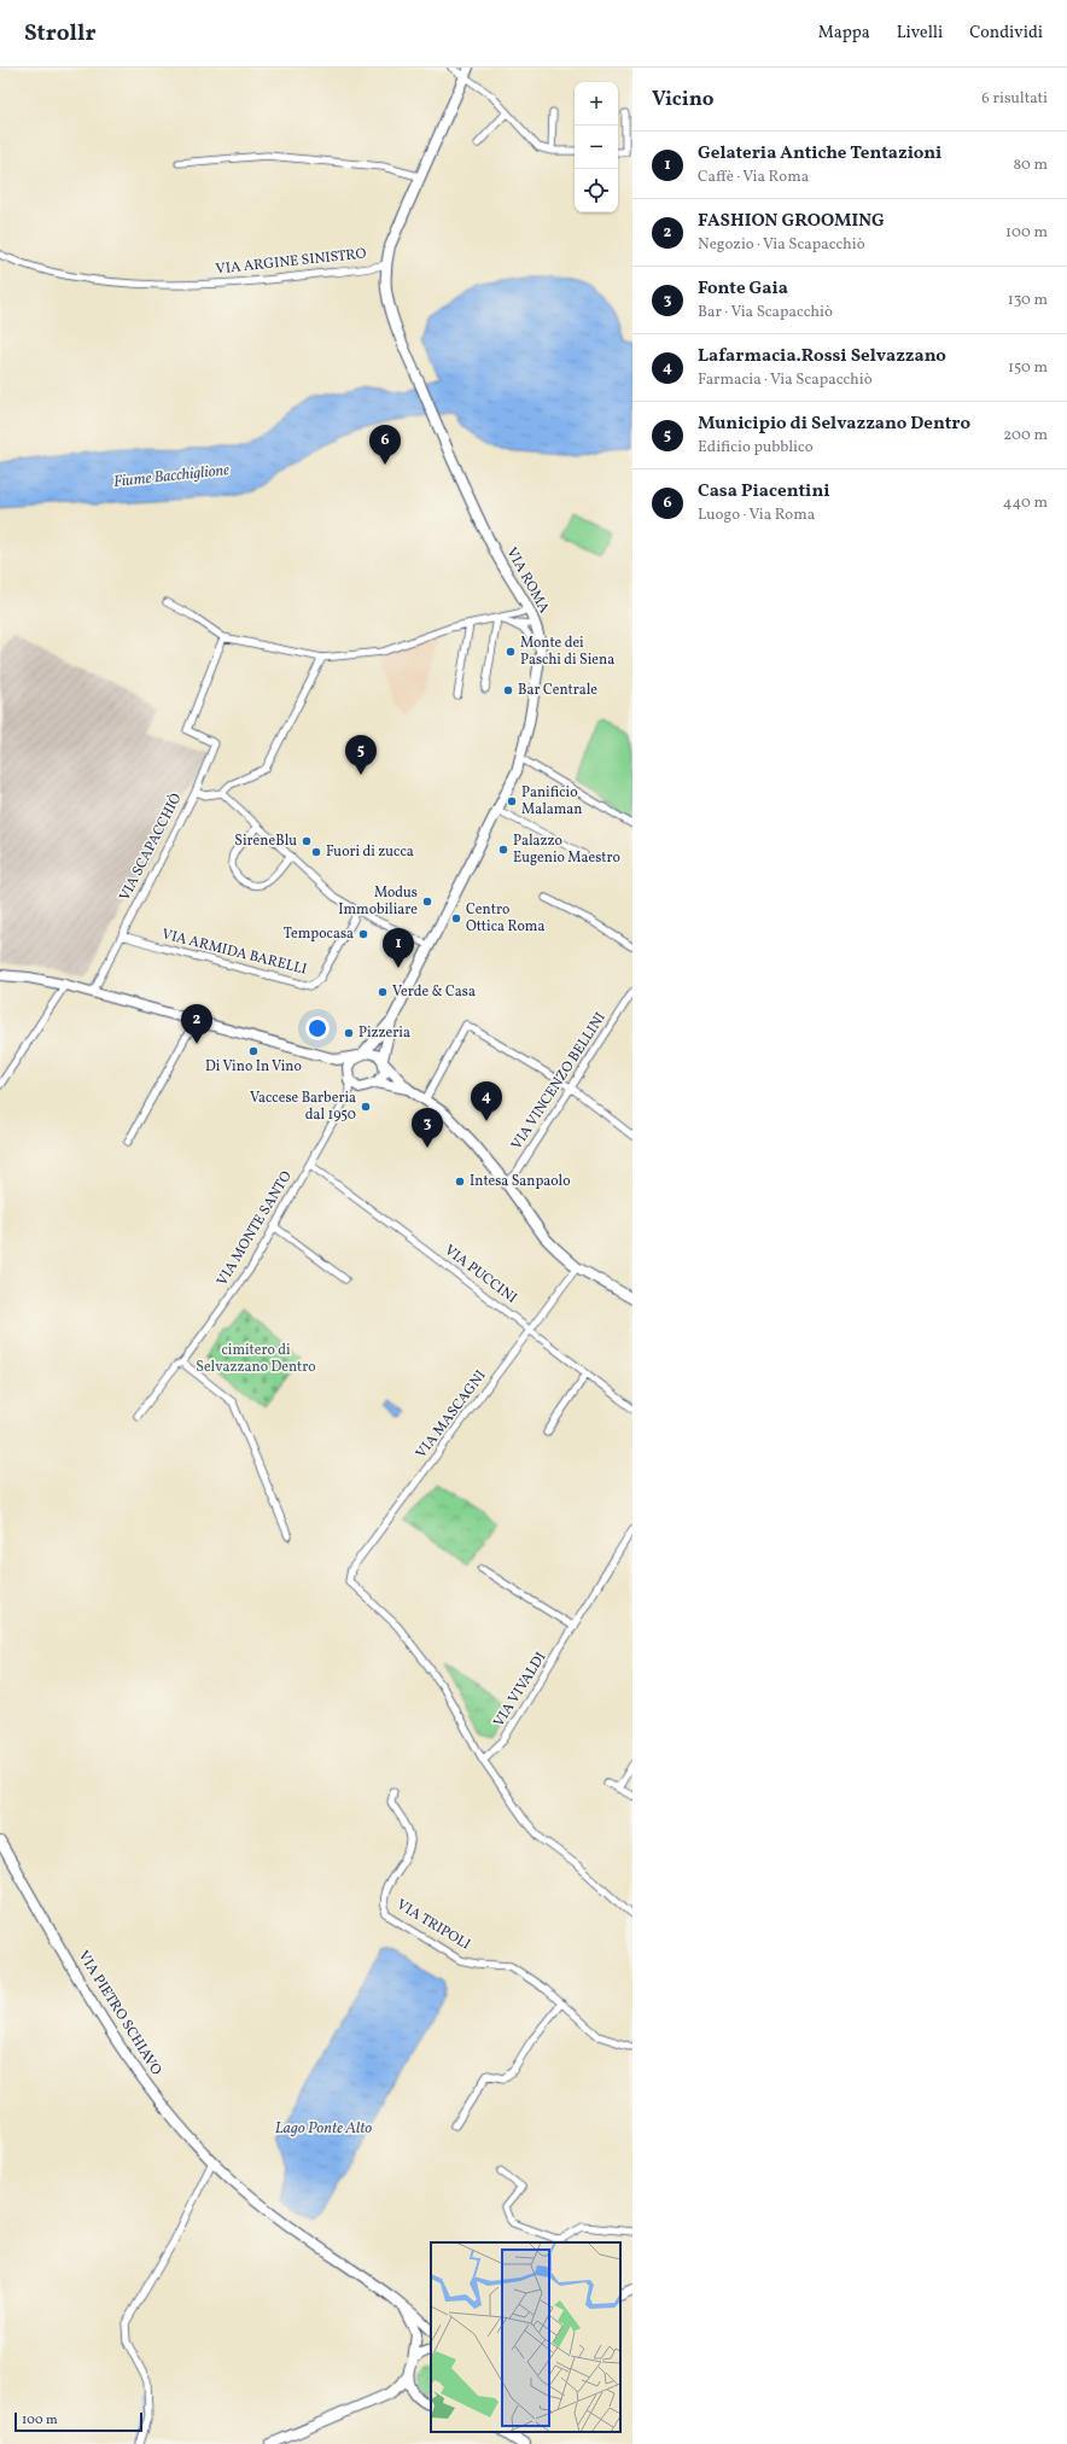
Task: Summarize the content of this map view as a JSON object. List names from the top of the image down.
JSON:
{
  "streets": {
    "street": [
      "VIA ARGINE SINISTRO",
      "VIA ROMA",
      "VIA SCAPACCHIÒ",
      "VIA ARMIDA BARELLI",
      "VIA VINCENZO BELLINI",
      "VIA MONTE SANTO",
      "VIA PUCCINI",
      "VIA MASCAGNI",
      "VIA VIVALDI",
      "VIA TRIPOLI",
      "VIA PIETRO SCHIAVO"
    ]
  },
  "crossings": [
    ["VIA ARGINE SINISTRO", "VIA ROMA"],
    ["VIA ROMA", "VIA MONTE SANTO"],
    ["VIA SCAPACCHIÒ", "VIA ARMIDA BARELLI"],
    ["VIA MONTE SANTO", "VIA PUCCINI"],
    ["VIA PUCCINI", "VIA MASCAGNI"],
    ["VIA MASCAGNI", "VIA VIVALDI"]
  ],
  "water": ["Fiume Bacchiglione", "Lago Ponte Alto"],
  "parks": ["cimitero di Selvazzano Dentro"],
  "places": [
    "Monte dei Paschi di Siena",
    "Bar Centrale",
    "Panificio Malaman",
    "SireneBlu",
    "Palazzo Eugenio Maestro",
    "Fuori di zucca",
    "Modus Immobiliare",
    "Centro Ottica Roma",
    "Tempocasa",
    "Verde & Casa",
    "Pizzeria",
    "Di Vino In Vino",
    "Vaccese Barberia dal 1950",
    "Intesa Sanpaolo"
  ],
  "scale_bar": "100 m",
  "page": {
    "header": "Strollr",
    "nav": ["Mappa", "Livelli", "Condividi"],
    "heading": ["Vicino", "6 risultati"],
    "map_buttons": ["+", "−"],
    "list": [
      {
        "mark": "1",
        "name": "Gelateria Antiche Tentazioni",
        "note": "Caffè · Via Roma",
        "value": "80 m"
      },
      {
        "mark": "2",
        "name": "FASHION GROOMING",
        "note": "Negozio · Via Scapacchiò",
        "value": "100 m"
      },
      {
        "mark": "3",
        "name": "Fonte Gaia",
        "note": "Bar · Via Scapacchiò",
        "value": "130 m"
      },
      {
        "mark": "4",
        "name": "Lafarmacia.Rossi Selvazzano",
        "note": "Farmacia · Via Scapacchiò",
        "value": "150 m"
      },
      {
        "mark": "5",
        "name": "Municipio di Selvazzano Dentro",
        "note": "Edificio pubblico",
        "value": "200 m"
      },
      {
        "mark": "6",
        "name": "Casa Piacentini",
        "note": "Luogo · Via Roma",
        "value": "440 m"
      }
    ],
    "pins": [
      "6",
      "5",
      "1",
      "2",
      "4",
      "3"
    ],
    "scale": "100 m"
  }
}
